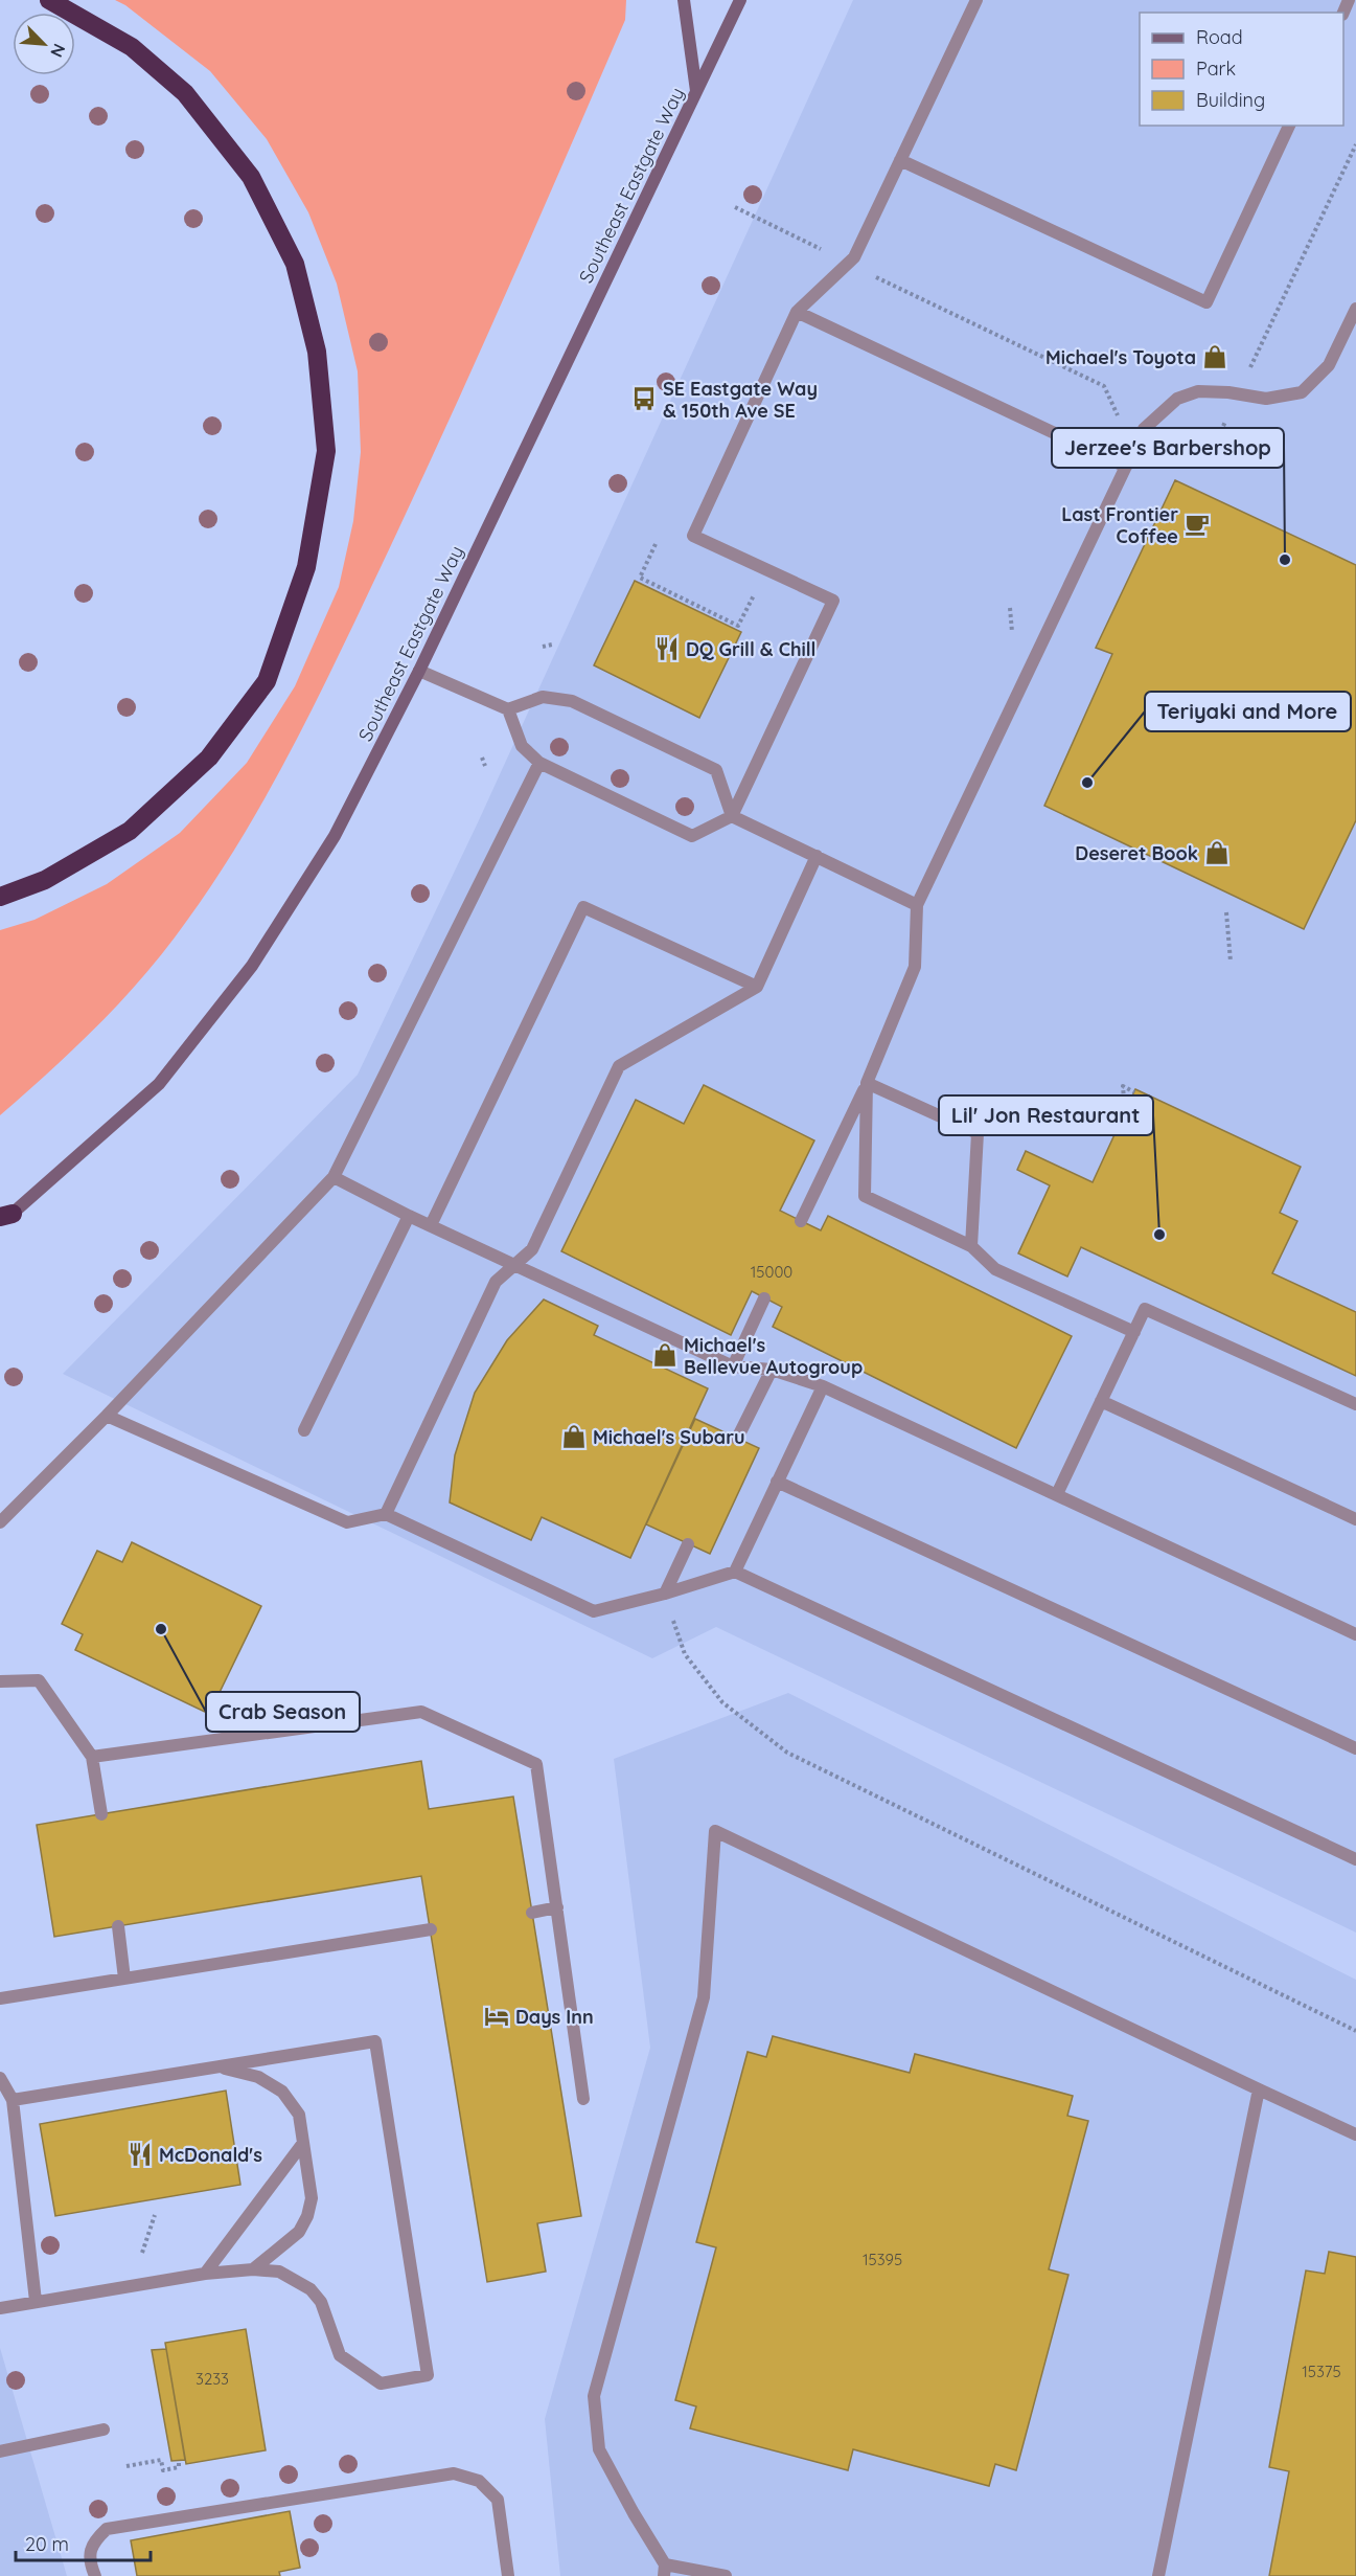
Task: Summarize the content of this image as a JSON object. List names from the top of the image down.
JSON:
{
  "streets": {
    "main road": ["Southeast Eastgate Way"]
  },
  "places": {
    "shop": [
      "Michael's Toyota",
      "Deseret Book",
      "Michael's Bellevue Autogroup",
      "Michael's Subaru"
    ],
    "bus stop": ["SE Eastgate Way & 150th Ave SE"],
    "cafe": ["Last Frontier Coffee"],
    "other": [
      "Jerzee's Barbershop",
      "Teriyaki and More",
      "Lil' Jon Restaurant",
      "Crab Season"
    ],
    "restaurant": ["DQ Grill & Chill", "McDonald's"],
    "hotel": ["Days Inn"]
  },
  "house_numbers": [
    "15000",
    "15395",
    "15375",
    "3233"
  ],
  "legend": ["Road", "Park", "Building"],
  "scale_bar": "20 m",
  "north": "bottom right"
}
